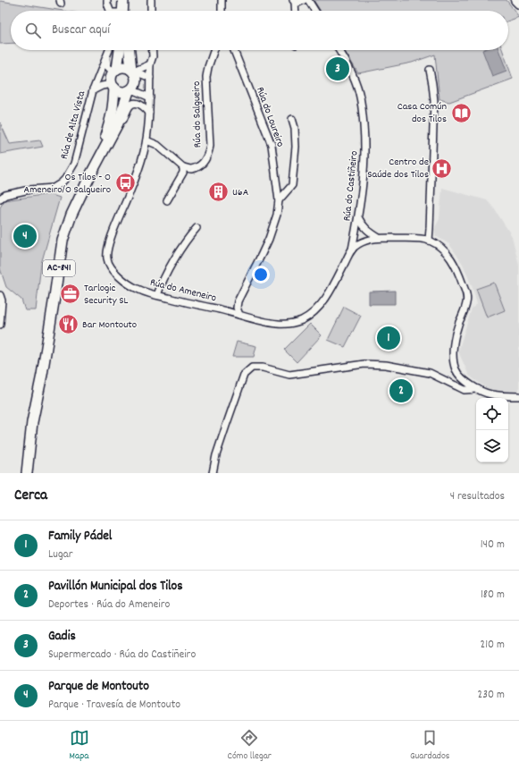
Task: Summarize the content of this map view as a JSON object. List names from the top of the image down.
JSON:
{
  "streets": {
    "main road": ["AC-841"],
    "street": [
      "Rúa do Salgueiro",
      "Rúa do Loureiro",
      "Rúa de Alta Vista",
      "Rúa do Castiñeiro",
      "Rúa do Ameneiro"
    ]
  },
  "crossings": [
    ["Rúa do Loureiro", "Rúa do Ameneiro"],
    ["Rúa do Castiñeiro", "Rúa do Ameneiro"]
  ],
  "places": {
    "library": ["Casa Común dos Tilos"],
    "hospital": ["Centro de Saúde dos Tilos"],
    "bus stop": ["Os Tilos - O Ameneiro/O Salgueiro"],
    "building": ["U6A"],
    "office": ["Tarlogic Security SL"],
    "restaurant": ["Bar Montouto"]
  },
  "page": {
    "search": "Buscar aquí",
    "pins": [
      "3",
      "4",
      "1",
      "2"
    ],
    "heading": ["Cerca", "4 resultados"],
    "list": [
      {
        "mark": "1",
        "name": "Family Pádel",
        "note": "Lugar",
        "value": "140 m"
      },
      {
        "mark": "2",
        "name": "Pavillón Municipal dos Tilos",
        "note": "Deportes · Rúa do Ameneiro",
        "value": "180 m"
      },
      {
        "mark": "3",
        "name": "Gadis",
        "note": "Supermercado · Rúa do Castiñeiro",
        "value": "210 m"
      },
      {
        "mark": "4",
        "name": "Parque de Montouto",
        "note": "Parque · Travesía de Montouto",
        "value": "230 m"
      }
    ],
    "nav": ["Mapa", "Cómo llegar", "Guardados"]
  }
}
